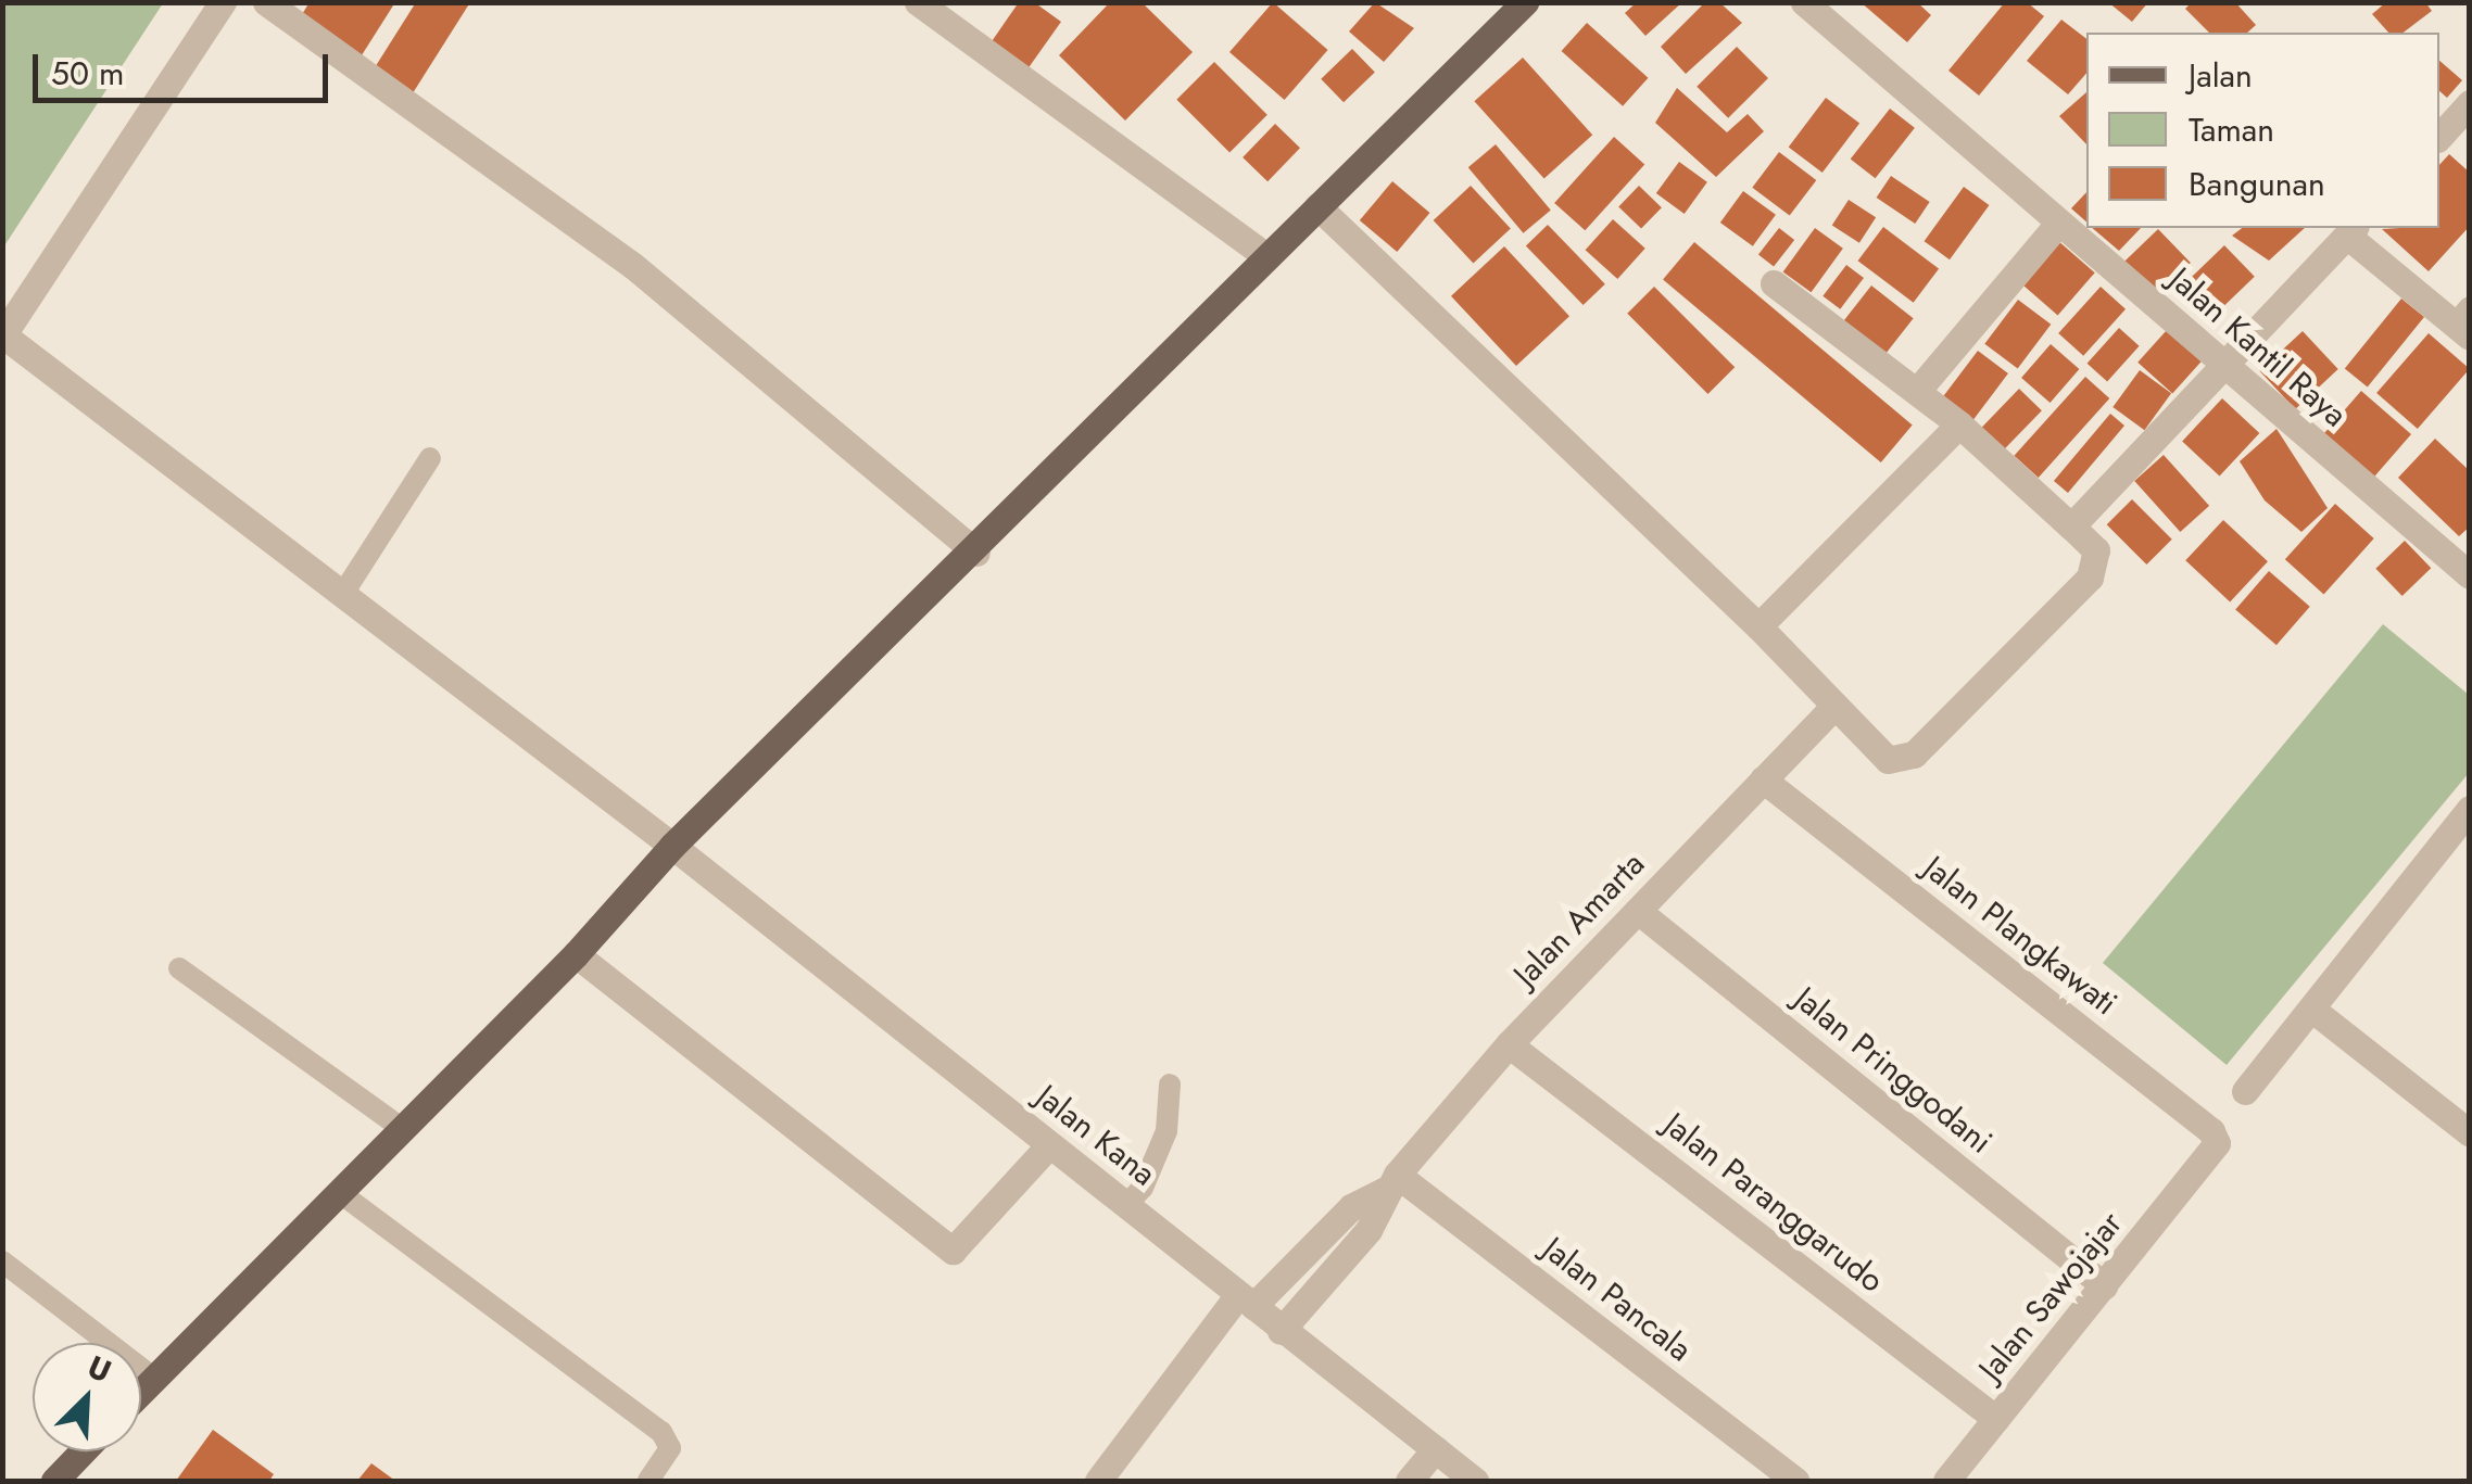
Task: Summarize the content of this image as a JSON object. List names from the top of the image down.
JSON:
{
  "streets": {
    "street": [
      "Jalan Kantil Raya",
      "Jalan Amarta",
      "Jalan Plangkawati",
      "Jalan Pringgodani",
      "Jalan Kana",
      "Jalan Paranggarudo",
      "Jalan Sawojajar",
      "Jalan Pancala"
    ]
  },
  "crossings": [
    ["Jalan Amarta", "Jalan Plangkawati"],
    ["Jalan Amarta", "Jalan Pringgodani"],
    ["Jalan Amarta", "Jalan Kana"],
    ["Jalan Amarta", "Jalan Paranggarudo"],
    ["Jalan Amarta", "Jalan Pancala"],
    ["Jalan Plangkawati", "Jalan Sawojajar"],
    ["Jalan Pringgodani", "Jalan Sawojajar"],
    ["Jalan Paranggarudo", "Jalan Sawojajar"]
  ],
  "legend": ["Jalan", "Taman", "Bangunan"],
  "scale_bar": "50 m",
  "north": "top right"
}
